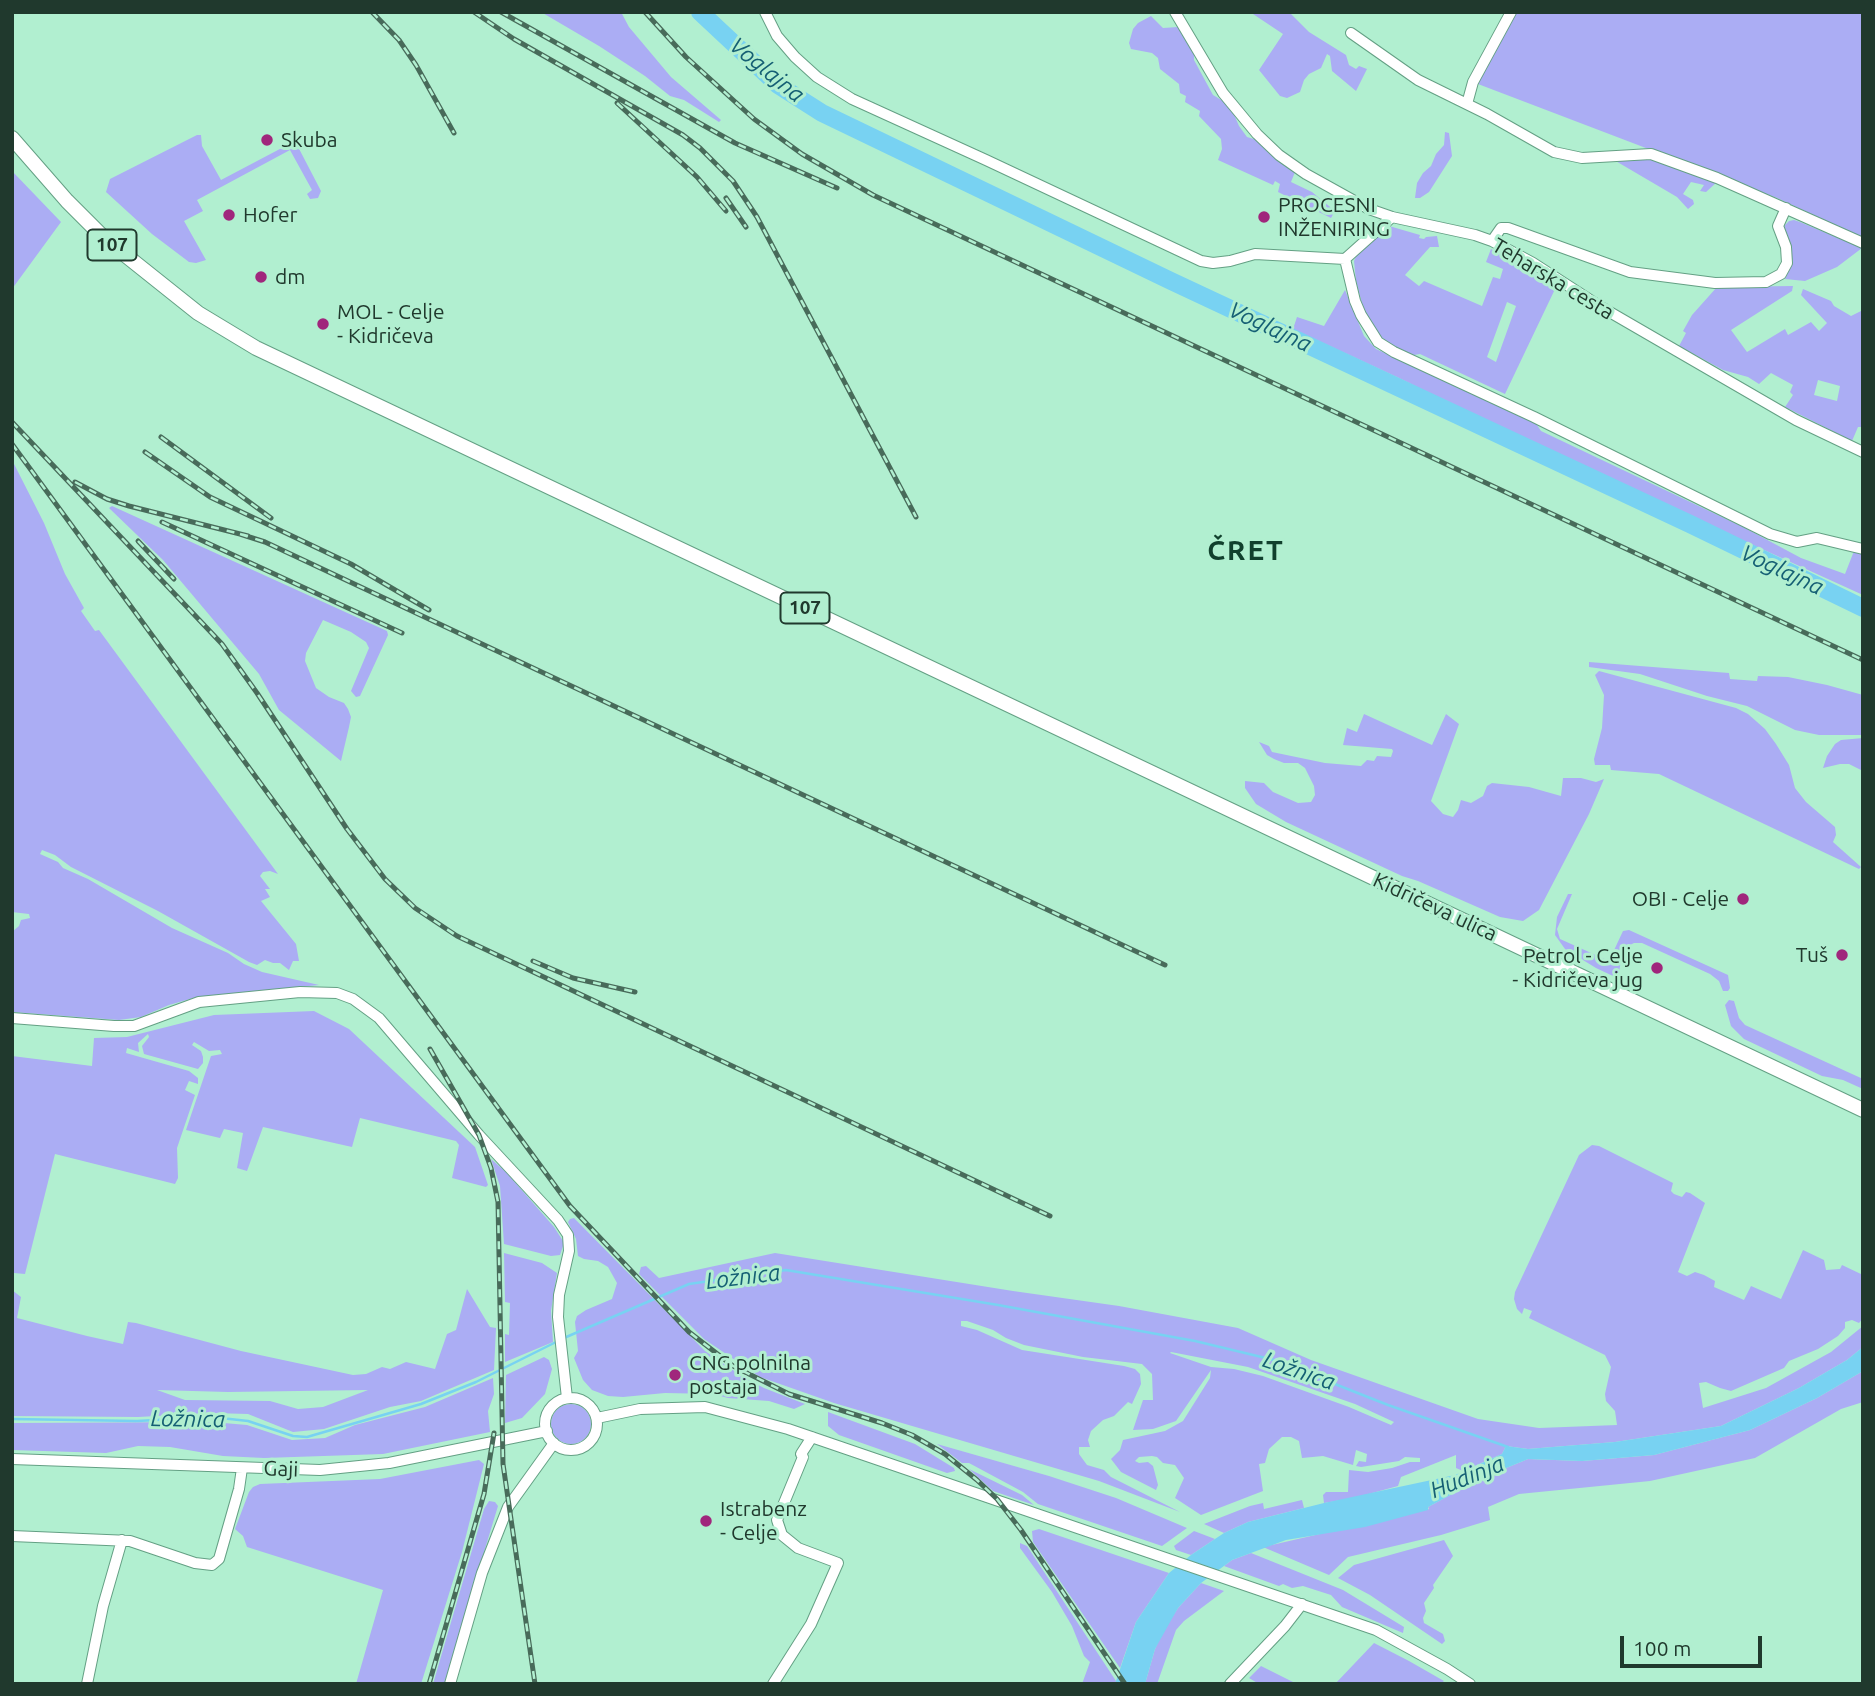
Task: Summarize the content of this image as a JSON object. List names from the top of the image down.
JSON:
{
  "streets": {
    "main road": ["107", "Kidričeva ulica"],
    "street": ["Teharska cesta", "Gaji"]
  },
  "districts": ["ČRET"],
  "water": ["Voglajna", "Ložnica", "Hudinja"],
  "places": [
    "Skuba",
    "Hofer",
    "PROCESNI INŽENIRING",
    "dm",
    "MOL - Celje - Kidričeva",
    "OBI - Celje",
    "Tuš",
    "Petrol - Celje - Kidričeva jug",
    "CNG polnilna postaja",
    "Istrabenz - Celje"
  ],
  "scale_bar": "100 m"
}
